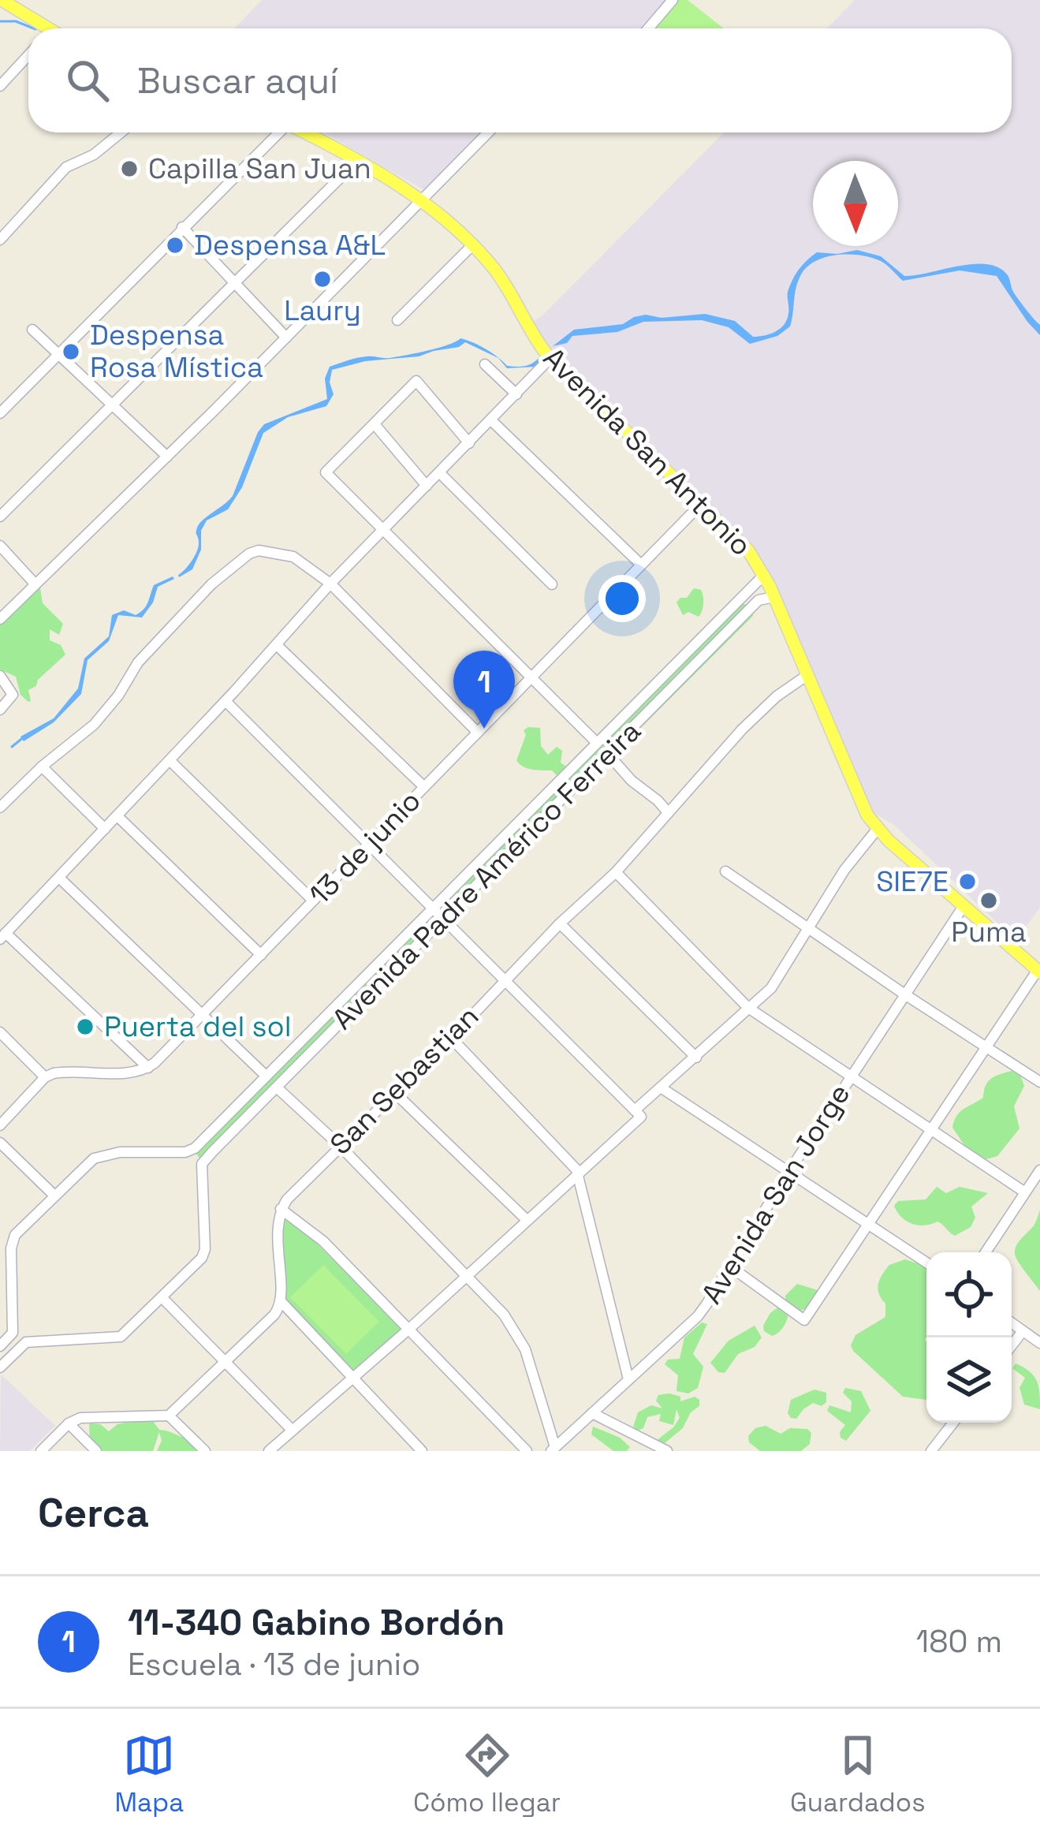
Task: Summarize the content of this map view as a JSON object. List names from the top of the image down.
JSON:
{
  "streets": {
    "main road": ["Avenida San Antonio"],
    "street": [
      "13 de junio",
      "Avenida Padre Américo Ferreira",
      "San Sebastian",
      "Avenida San Jorge"
    ]
  },
  "crossings": [
    ["Avenida San Antonio", "13 de junio"],
    ["Avenida San Antonio", "Avenida Padre Américo Ferreira"],
    ["Avenida San Antonio", "San Sebastian"],
    ["Avenida San Antonio", "Avenida San Jorge"]
  ],
  "places": [
    "Capilla San Juan",
    "Despensa A&L",
    "Laury",
    "Despensa Rosa Mística",
    "SIE7E",
    "Puma",
    "Puerta del sol"
  ],
  "north": "bottom",
  "page": {
    "search": "Buscar aquí",
    "pins": "1",
    "heading": "Cerca",
    "list": [
      {
        "mark": "1",
        "name": "11-340 Gabino Bordón",
        "note": "Escuela · 13 de junio",
        "value": "180 m"
      }
    ],
    "nav": ["Mapa", "Cómo llegar", "Guardados"]
  }
}
